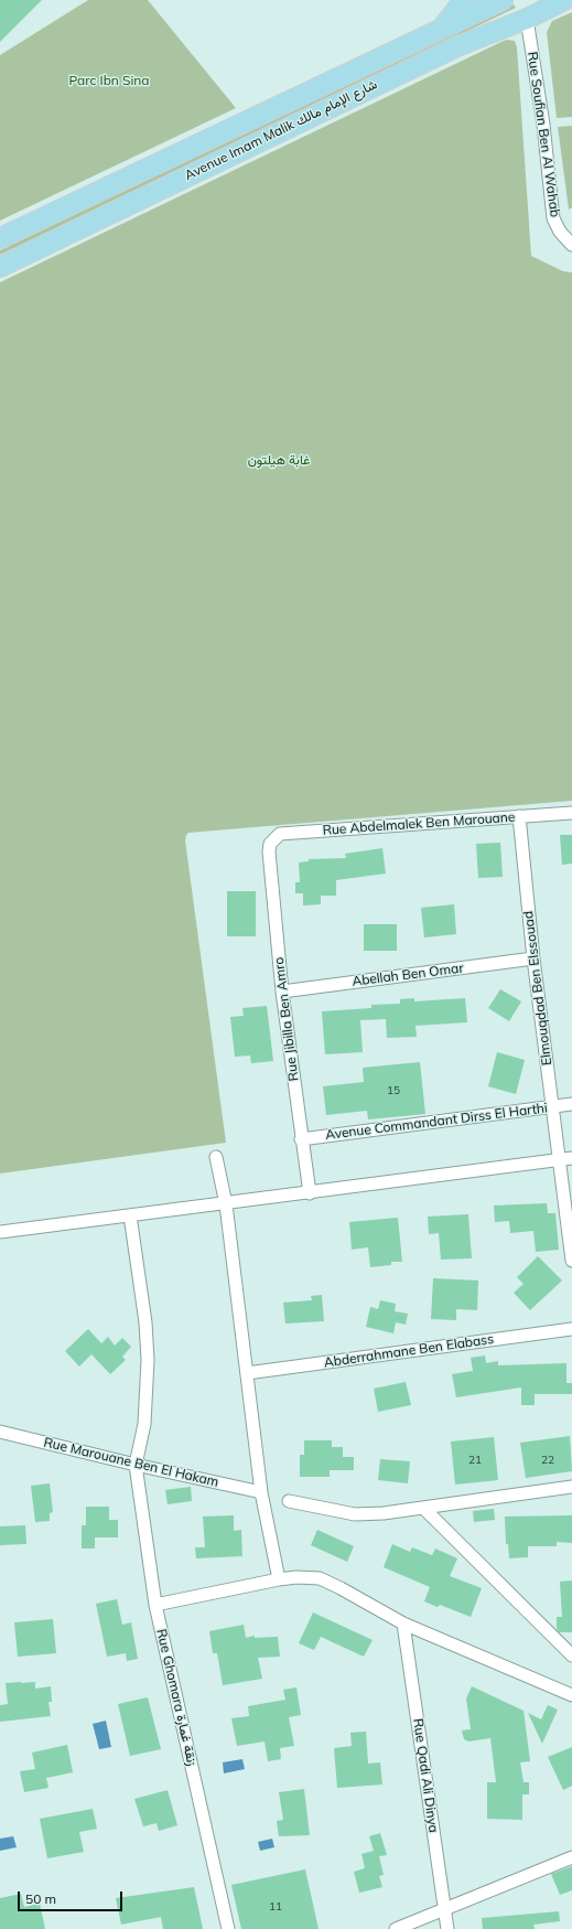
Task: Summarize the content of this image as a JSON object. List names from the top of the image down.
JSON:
{
  "streets": {
    "main road": ["Avenue Imam Malik شارع الإمام مالك"],
    "street": [
      "Rue Soufian Ben Al Wahab",
      "Rue Abdelmalek Ben Marouane",
      "Abellah Ben Omar",
      "Elmouqdad Ben Elssouad",
      "Rue Jibilla Ben Amro",
      "Avenue Commandant Dirss El Harthi",
      "Abderrahmane Ben Elabass",
      "Rue Marouane Ben El Hakam",
      "Rue Ghomara زنقة غمارة",
      "Rue Qadi Ali Dinya"
    ]
  },
  "crossings": [
    ["Avenue Imam Malik شارع الإمام مالك", "Rue Soufian Ben Al Wahab"],
    ["Rue Abdelmalek Ben Marouane", "Elmouqdad Ben Elssouad"],
    ["Rue Abdelmalek Ben Marouane", "Rue Jibilla Ben Amro"],
    ["Abellah Ben Omar", "Elmouqdad Ben Elssouad"],
    ["Abellah Ben Omar", "Rue Jibilla Ben Amro"],
    ["Elmouqdad Ben Elssouad", "Avenue Commandant Dirss El Harthi"],
    ["Rue Jibilla Ben Amro", "Avenue Commandant Dirss El Harthi"],
    ["Rue Marouane Ben El Hakam", "Rue Ghomara زنقة غمارة"]
  ],
  "parks": ["Parc Ibn Sina", "غابة هيلتون"],
  "house_numbers": [
    "15",
    "21",
    "22",
    "11"
  ],
  "scale_bar": "50 m"
}
